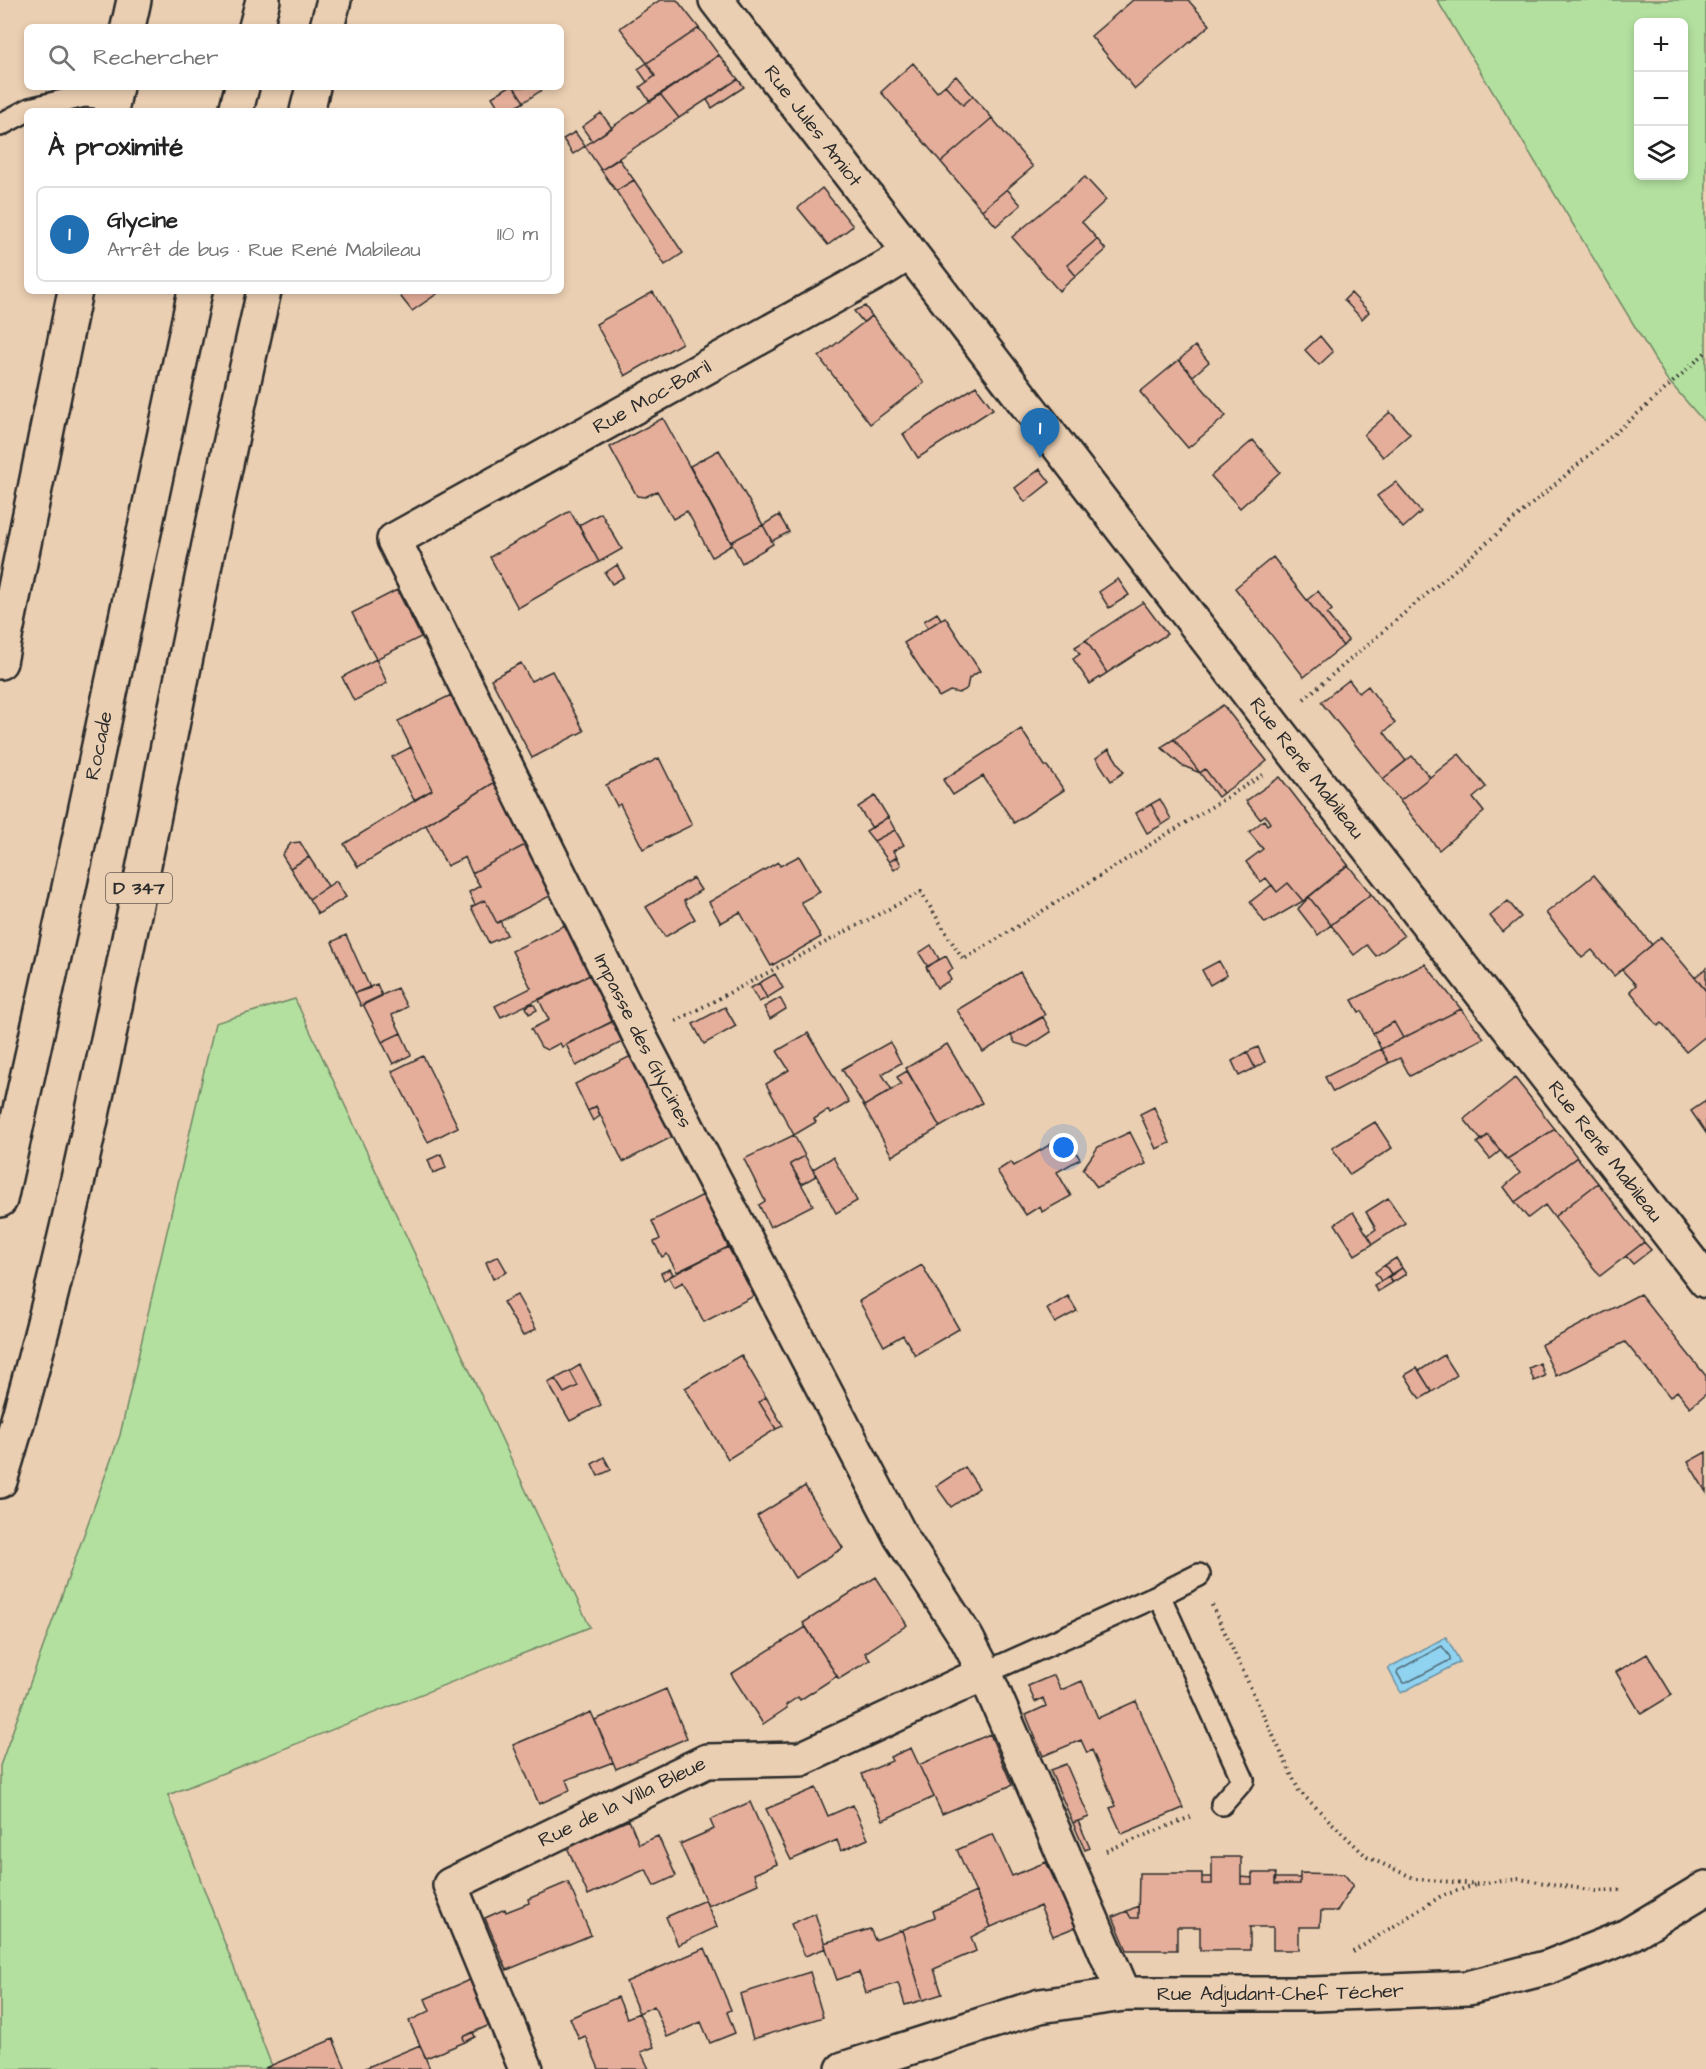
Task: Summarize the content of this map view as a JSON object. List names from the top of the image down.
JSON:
{
  "streets": {
    "main road": [
      "Rue Jules Amiot",
      "Rue Moc-Baril",
      "Rocade",
      "Rue René Mabileau",
      "D 347",
      "Impasse des Glycines",
      "Rue de la Villa Bleue",
      "Rue Adjudant-Chef Técher"
    ]
  },
  "crossings": [
    ["Rue Jules Amiot", "Rue Moc-Baril"],
    ["Rue Jules Amiot", "Rue René Mabileau"],
    ["Rue Moc-Baril", "Rue René Mabileau"],
    ["Rue Moc-Baril", "Impasse des Glycines"],
    ["Impasse des Glycines", "Rue de la Villa Bleue"]
  ],
  "page": {
    "map_buttons": ["+", "−"],
    "search": "Rechercher",
    "heading": "À proximité",
    "list": [
      {
        "mark": "1",
        "name": "Glycine",
        "note": "Arrêt de bus · Rue René Mabileau",
        "value": "110 m"
      }
    ],
    "pins": "1"
  }
}
